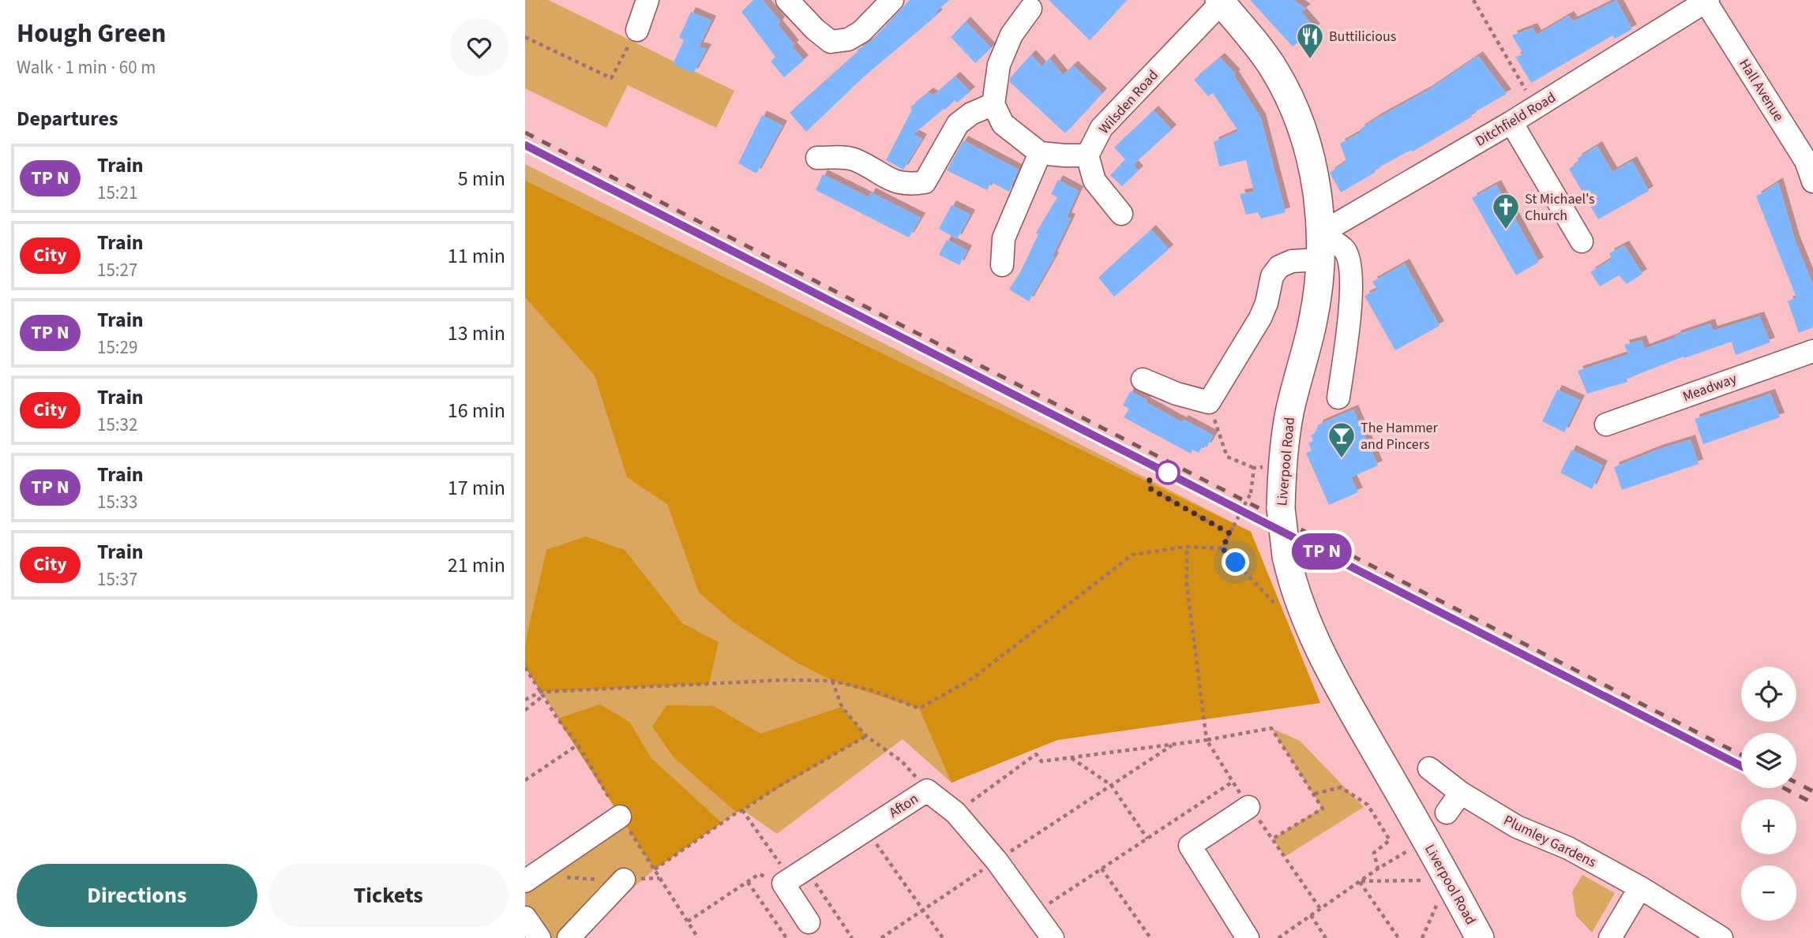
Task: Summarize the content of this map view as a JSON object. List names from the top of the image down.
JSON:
{
  "streets": {
    "main road": ["Liverpool Road"],
    "street": [
      "Hall Avenue",
      "Wilsden Road",
      "Ditchfield Road",
      "Meadway",
      "Afton",
      "Plumley Gardens"
    ]
  },
  "crossings": [
    ["Hall Avenue", "Ditchfield Road"],
    ["Wilsden Road", "Liverpool Road"],
    ["Ditchfield Road", "Liverpool Road"]
  ],
  "places": {
    "restaurant": ["Buttilicious"],
    "church": ["St Michael's Church"],
    "bar": ["The Hammer and Pincers"]
  },
  "page": {
    "heading": [
      ["Hough Green", "Walk · 1 min · 60 m"],
      "Departures"
    ],
    "on_map": "TP N",
    "list": [
      {
        "mark": "TP N",
        "name": "Train",
        "note": "15:21",
        "value": "5 min"
      },
      {
        "mark": "City",
        "name": "Train",
        "note": "15:27",
        "value": "11 min"
      },
      {
        "mark": "TP N",
        "name": "Train",
        "note": "15:29",
        "value": "13 min"
      },
      {
        "mark": "City",
        "name": "Train",
        "note": "15:32",
        "value": "16 min"
      },
      {
        "mark": "TP N",
        "name": "Train",
        "note": "15:33",
        "value": "17 min"
      },
      {
        "mark": "City",
        "name": "Train",
        "note": "15:37",
        "value": "21 min"
      }
    ],
    "map_buttons": ["+", "−"],
    "buttons": ["Directions", "Tickets"]
  }
}
